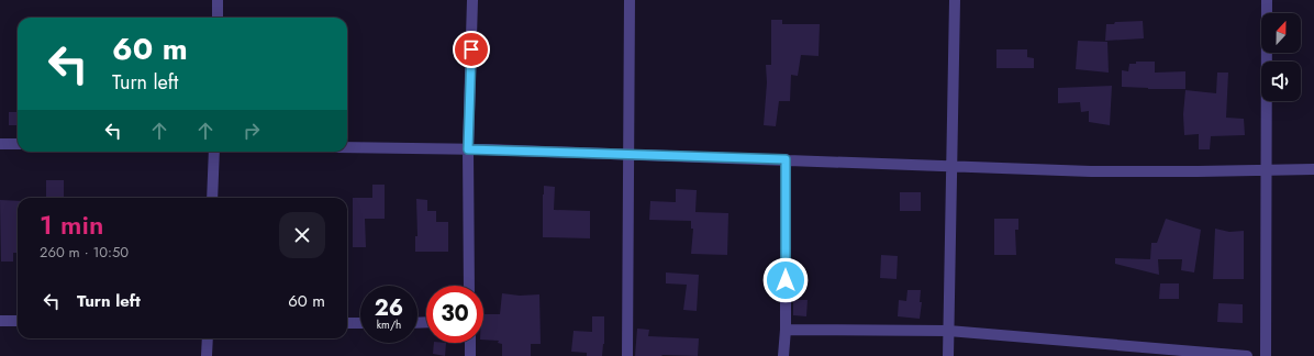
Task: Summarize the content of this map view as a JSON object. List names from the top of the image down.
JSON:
{
  "north": "top",
  "page": {
    "turn": ["60 m", "Turn left"],
    "heading": ["1 min", "260 m · 10:50"],
    "list": [
      {
        "name": "Turn left",
        "value": "60 m"
      }
    ],
    "speed": "26 km/h",
    "limit": "30"
  }
}
